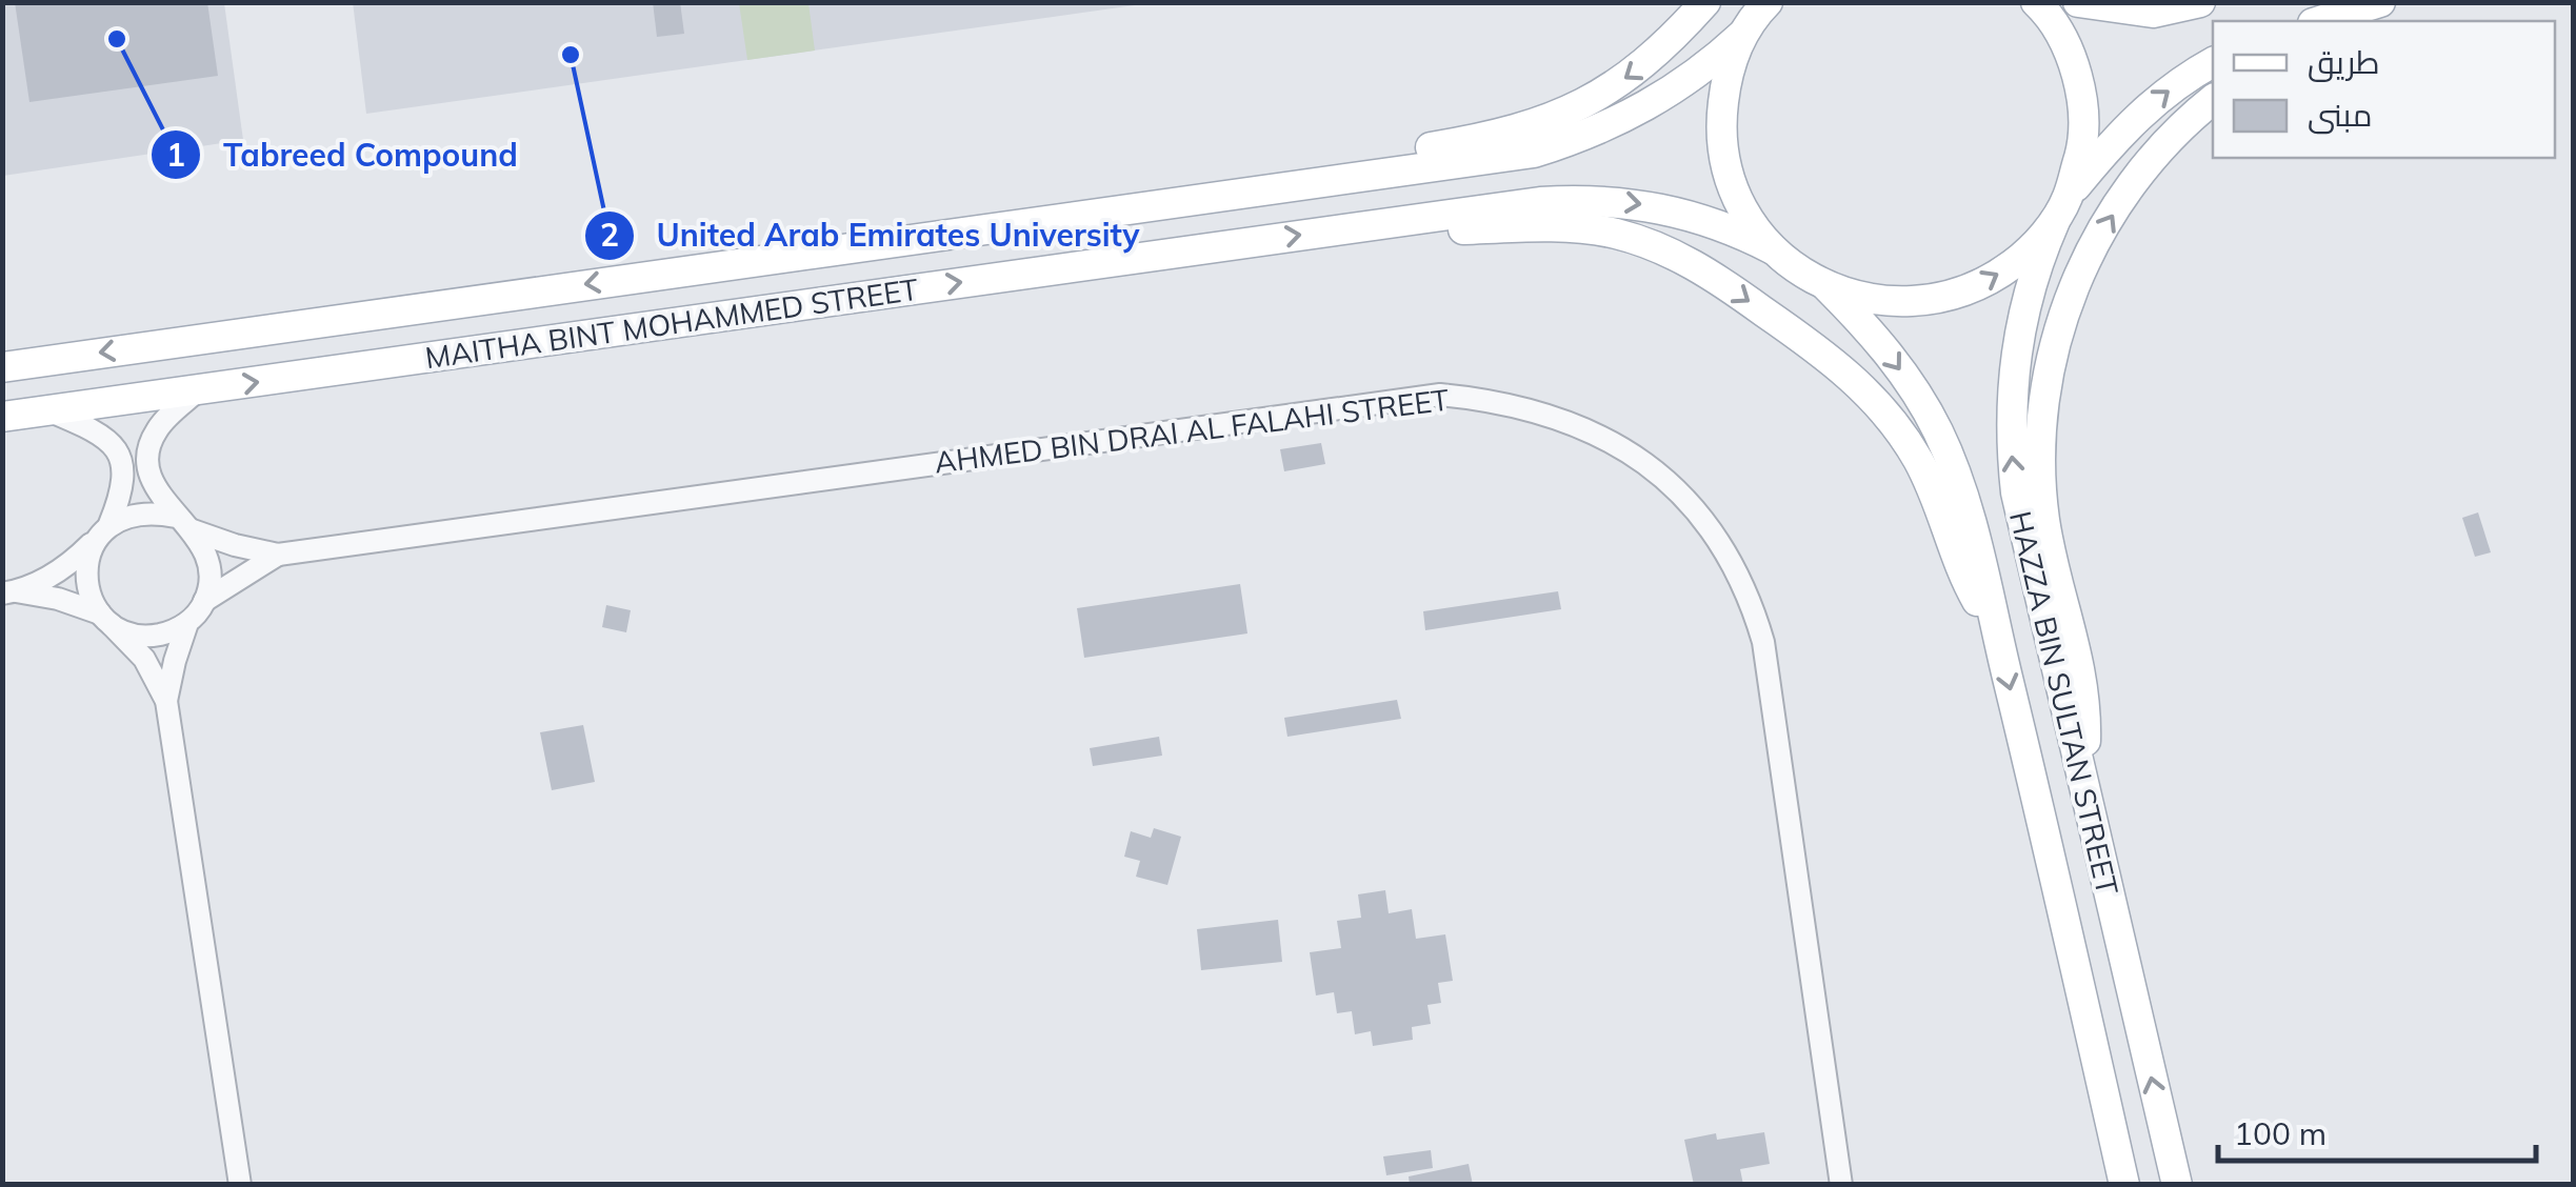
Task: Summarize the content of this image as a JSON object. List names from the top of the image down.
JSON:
{
  "streets": {
    "main road": ["MAITHA BINT MOHAMMED STREET", "HAZZA BIN SULTAN STREET"],
    "street": ["AHMED BIN DRAI AL FALAHI STREET"]
  },
  "places": ["Tabreed Compound", "United Arab Emirates University"],
  "legend": ["طريق", "مبنى"],
  "scale_bar": "100 m"
}
